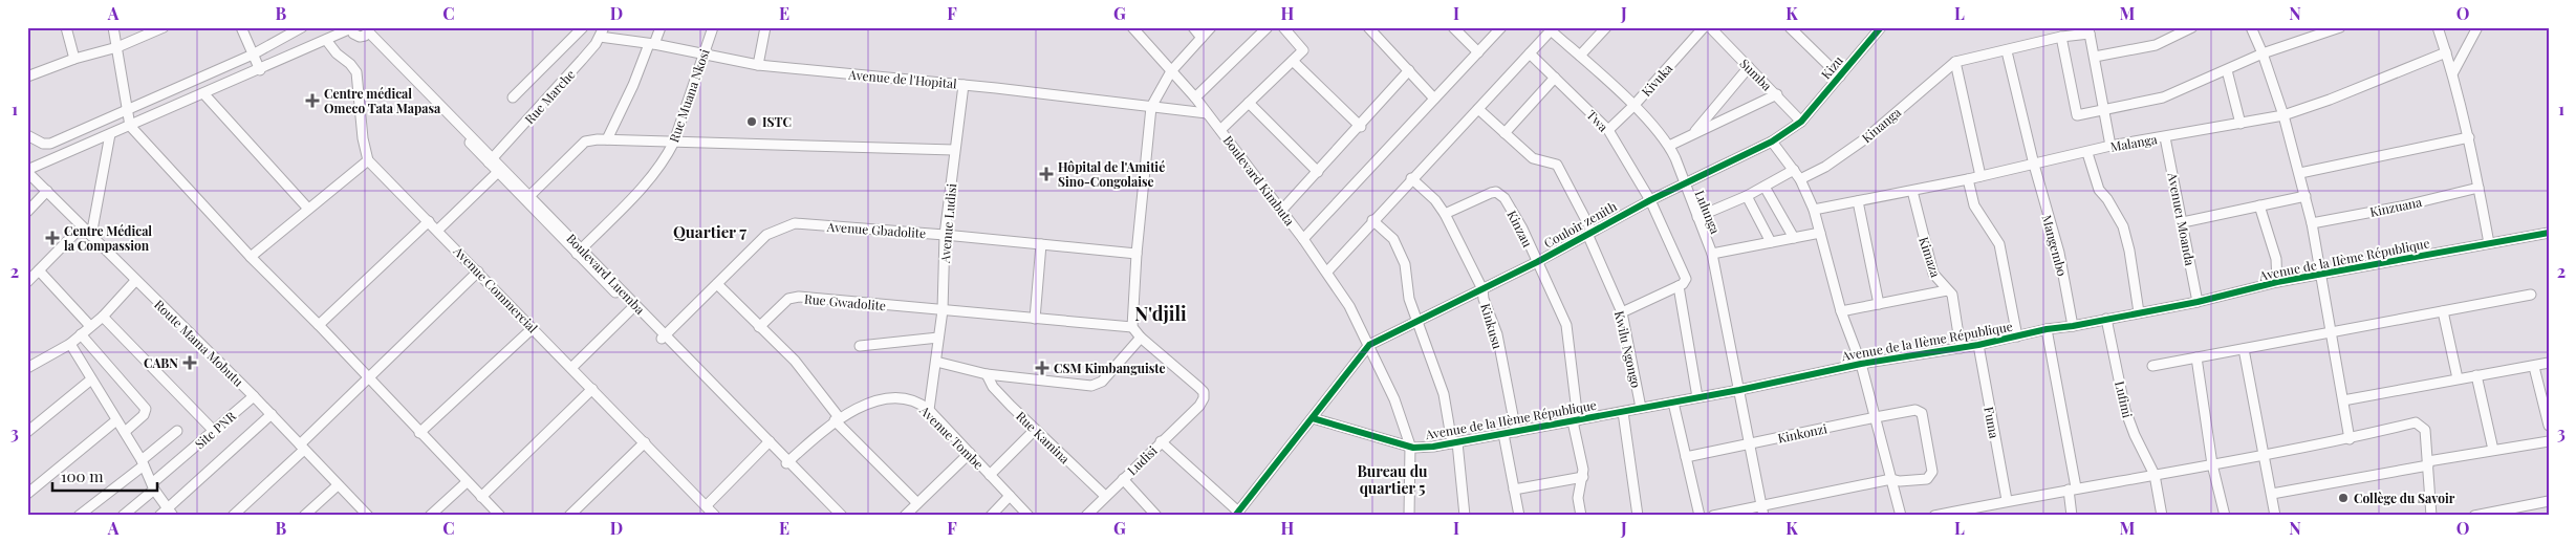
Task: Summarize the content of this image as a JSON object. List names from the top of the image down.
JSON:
{
  "streets": {
    "street": [
      "Kizu",
      "Sumba",
      "Avenue de l'Hopital",
      "Kivuka",
      "Rue Muana Nkosi",
      "Rue Marche",
      "Twa",
      "Kinanga",
      "Malanga",
      "Boulevard Kimbuta",
      "Kinzuana",
      "Lulunga",
      "Avenue1 Moanda",
      "Avenue Ludisi",
      "Couloir zenith",
      "Kinzau",
      "Avenue Gbadolite",
      "Mangembo",
      "Kimaza",
      "Avenue de la IIème République",
      "Boulevard Luemba",
      "Avenue Commercial",
      "Rue Gwadolite",
      "Kinkusu",
      "Route Mama Mobutu",
      "Kwilu Ngongo",
      "Lufimi",
      "Fuma",
      "Site PNR",
      "Kinkonzi",
      "Avenue Tombe",
      "Rue Kamina",
      "Ludisi"
    ]
  },
  "crossings": [
    ["Kizu", "Sumba"],
    ["Kizu", "Couloir zenith"],
    ["Sumba", "Couloir zenith"],
    ["Avenue de l'Hopital", "Rue Muana Nkosi"],
    ["Avenue de l'Hopital", "Rue Marche"],
    ["Avenue de l'Hopital", "Boulevard Kimbuta"],
    ["Avenue de l'Hopital", "Avenue Ludisi"],
    ["Kivuka", "Twa"],
    ["Kivuka", "Lulunga"],
    ["Rue Muana Nkosi", "Boulevard Luemba"],
    ["Rue Marche", "Boulevard Luemba"],
    ["Twa", "Couloir zenith"],
    ["Malanga", "Avenue1 Moanda"],
    ["Malanga", "Mangembo"],
    ["Malanga", "Kimaza"],
    ["Boulevard Kimbuta", "Couloir zenith"],
    ["Boulevard Kimbuta", "Avenue de la IIème République"],
    ["Lulunga", "Couloir zenith"],
    ["Lulunga", "Avenue de la IIème République"],
    ["Lulunga", "Kinkonzi"],
    ["Avenue1 Moanda", "Avenue de la IIème République"],
    ["Avenue Ludisi", "Avenue Gbadolite"],
    ["Avenue Ludisi", "Rue Gwadolite"],
    ["Avenue Ludisi", "Avenue Tombe"],
    ["Couloir zenith", "Kinzau"],
    ["Couloir zenith", "Kinkusu"],
    ["Couloir zenith", "Kwilu Ngongo"],
    ["Kinzau", "Kinkusu"],
    ["Avenue Gbadolite", "Boulevard Luemba"],
    ["Mangembo", "Avenue de la IIème République"],
    ["Kimaza", "Avenue de la IIème République"],
    ["Avenue de la IIème République", "Kinkusu"],
    ["Avenue de la IIème République", "Kwilu Ngongo"],
    ["Avenue de la IIème République", "Lufimi"],
    ["Avenue de la IIème République", "Fuma"],
    ["Boulevard Luemba", "Avenue Tombe"],
    ["Route Mama Mobutu", "Site PNR"],
    ["Rue Kamina", "Ludisi"]
  ],
  "districts": ["Quartier 7", "N'djili", "Bureau du quartier 5"],
  "places": {
    "health": [
      "Centre médical Omeco Tata Mapasa",
      "Hôpital de l'Amitié Sino-Congolaise",
      "Centre Médical la Compassion",
      "CABN",
      "CSM Kimbanguiste"
    ],
    "other": ["ISTC", "Collège du Savoir"]
  },
  "scale_bar": "100 m",
  "grid": {
    "columns": [
      "A",
      "B",
      "C",
      "D",
      "E",
      "F",
      "G",
      "H",
      "I",
      "J",
      "K",
      "L",
      "M",
      "N",
      "O"
    ],
    "rows": ["1", "2", "3"]
  }
}
